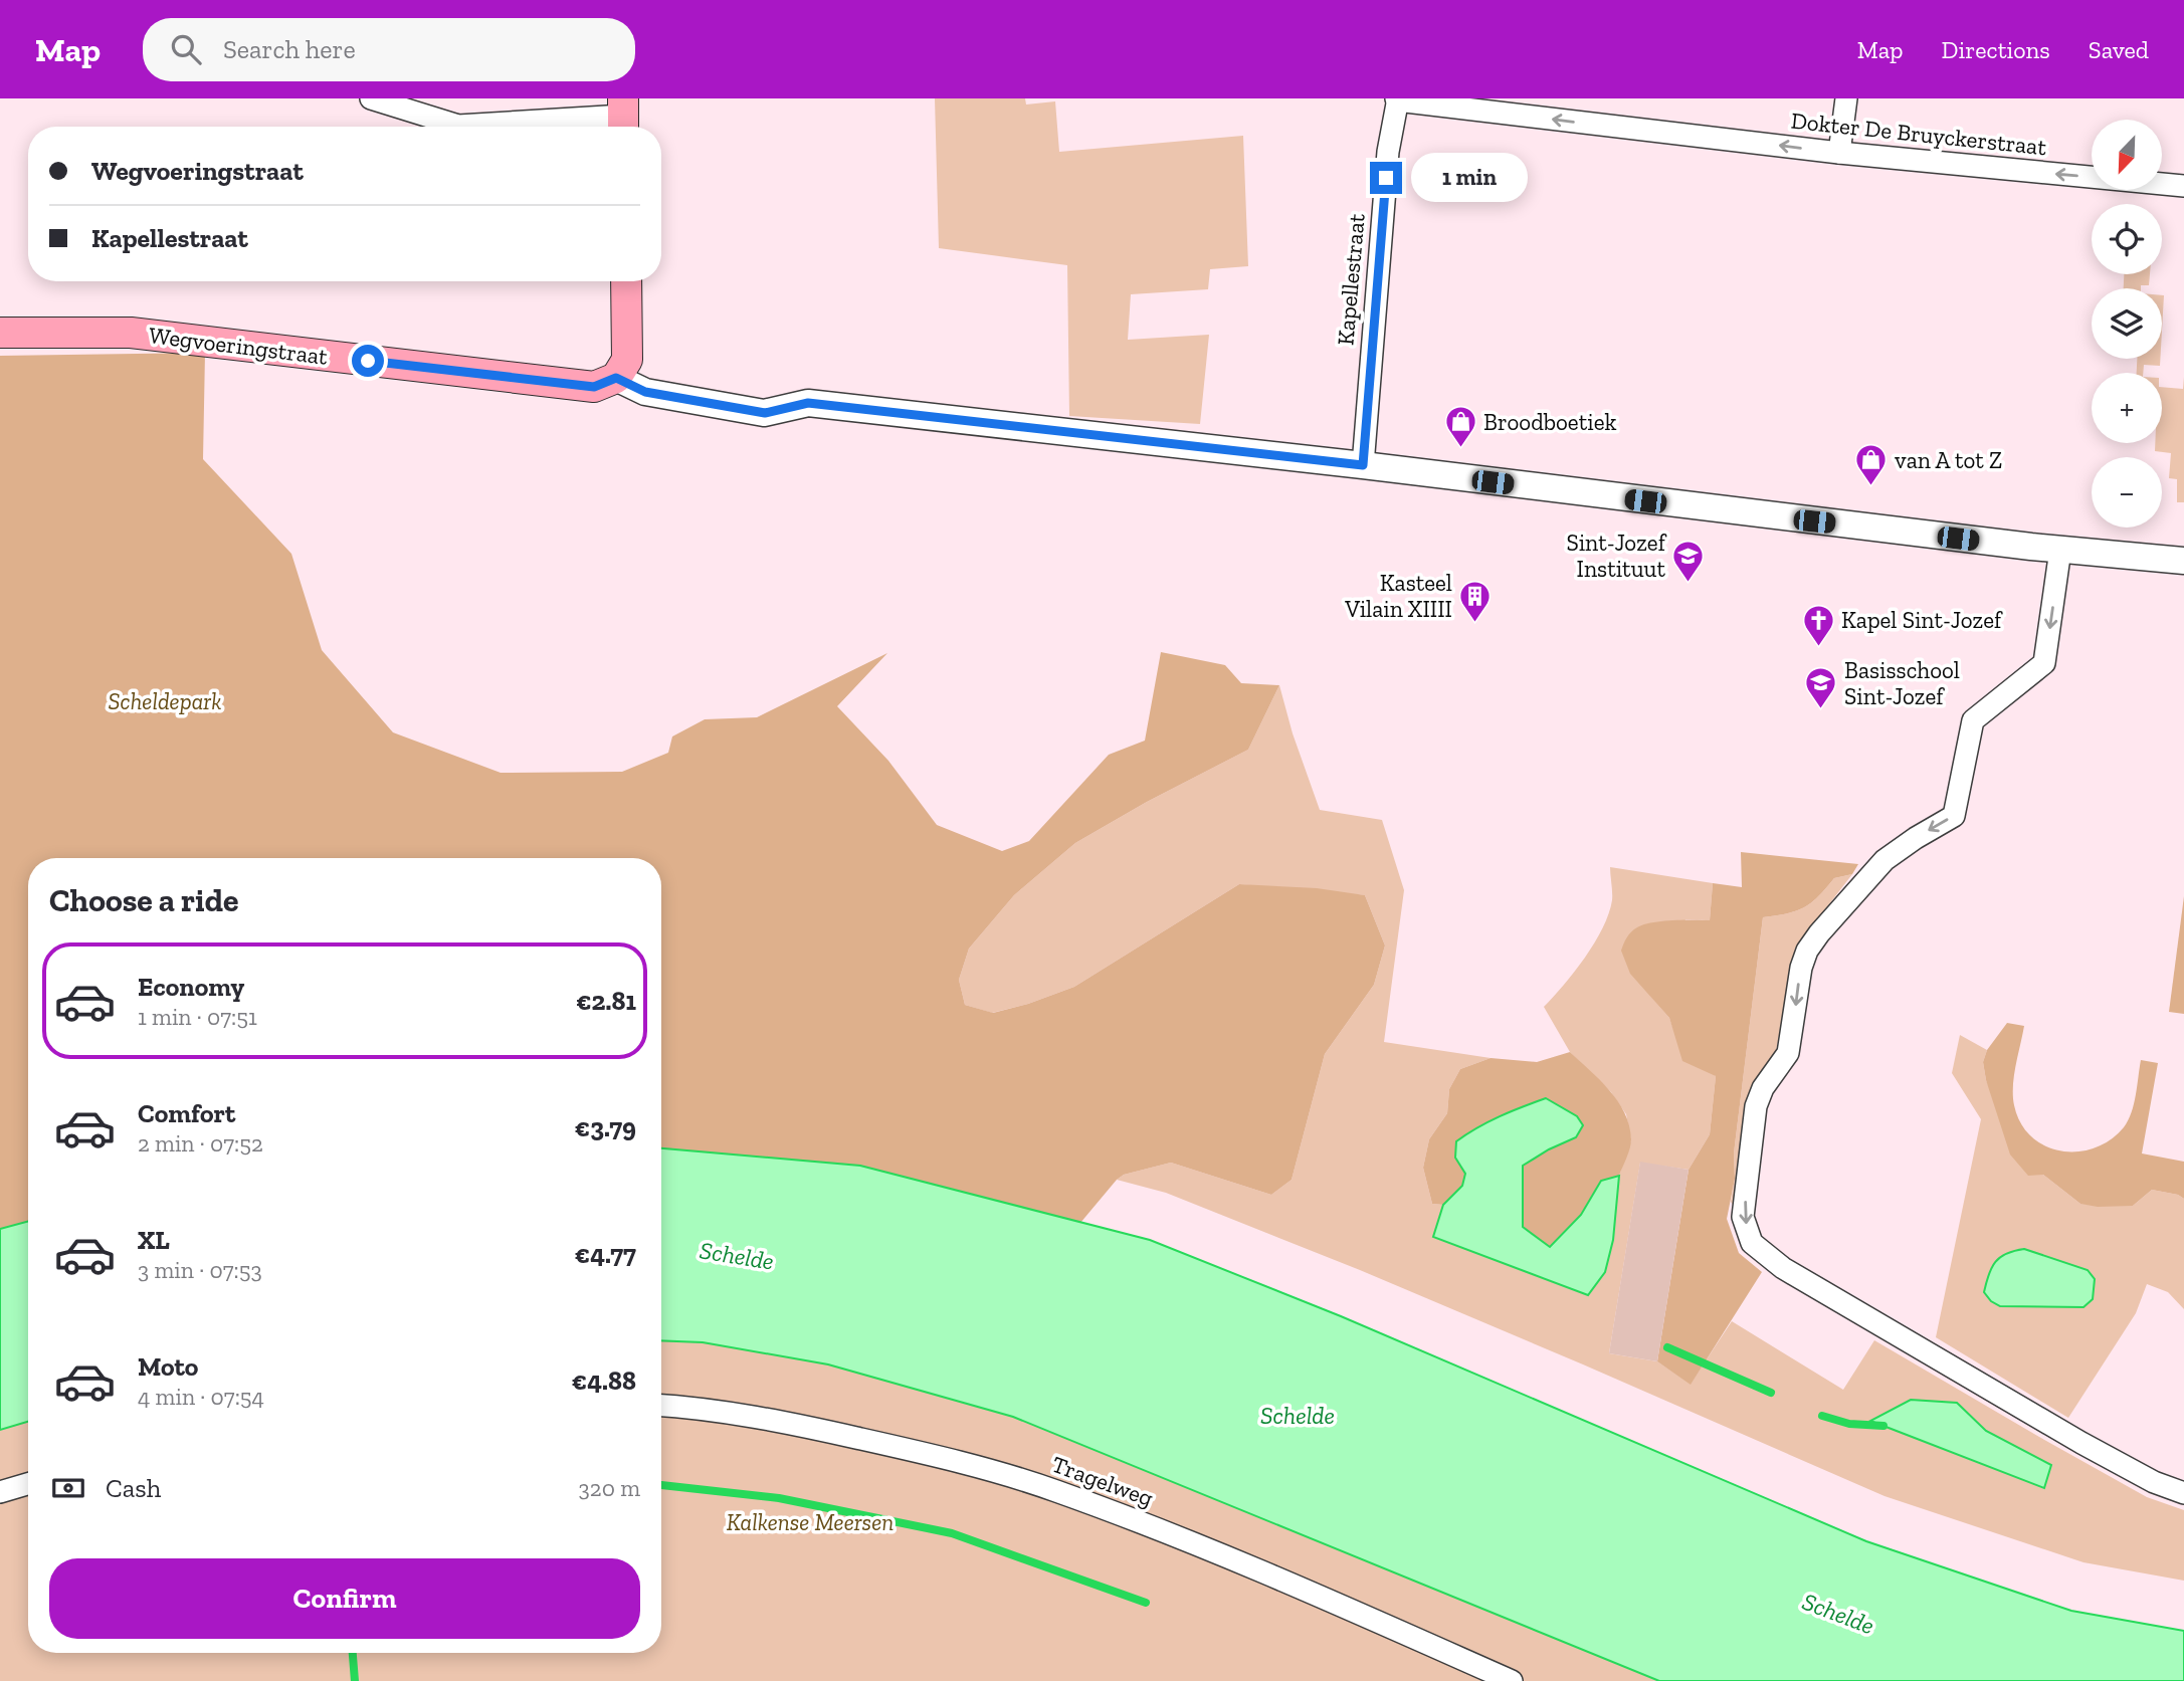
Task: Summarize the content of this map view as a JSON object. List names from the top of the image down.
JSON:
{
  "streets": {
    "main road": ["Wegvoeringstraat"],
    "street": ["Dokter De Bruyckerstraat", "Kapellestraat", "Tragelweg"]
  },
  "crossings": [
    ["Dokter De Bruyckerstraat", "Kapellestraat"]
  ],
  "one_way": ["Dokter De Bruyckerstraat"],
  "water": ["Schelde"],
  "parks": ["Scheldepark", "Kalkense Meersen"],
  "places": {
    "shop": ["Broodboetiek", "van A tot Z"],
    "school or university": ["Sint-Jozef Instituut", "Basisschool Sint-Jozef"],
    "building": ["Kasteel Vilain XIIII"],
    "church": ["Kapel Sint-Jozef"]
  },
  "north": "bottom left",
  "page": {
    "header": "Map",
    "search": "Search here",
    "nav": ["Map", "Directions", "Saved"],
    "map_buttons": ["+", "−"],
    "banner": ["Wegvoeringstraat", "Kapellestraat"],
    "bubble": "1 min",
    "heading": "Choose a ride",
    "list": [
      {
        "name": "Economy",
        "note": "1 min · 07:51",
        "value": "€2.81"
      },
      {
        "name": "Comfort",
        "note": "2 min · 07:52",
        "value": "€3.79"
      },
      {
        "name": "XL",
        "note": "3 min · 07:53",
        "value": "€4.77"
      },
      {
        "name": "Moto",
        "note": "4 min · 07:54",
        "value": "€4.88"
      }
    ],
    "pay": ["Cash", "320 m"],
    "buttons": "Confirm"
  }
}
